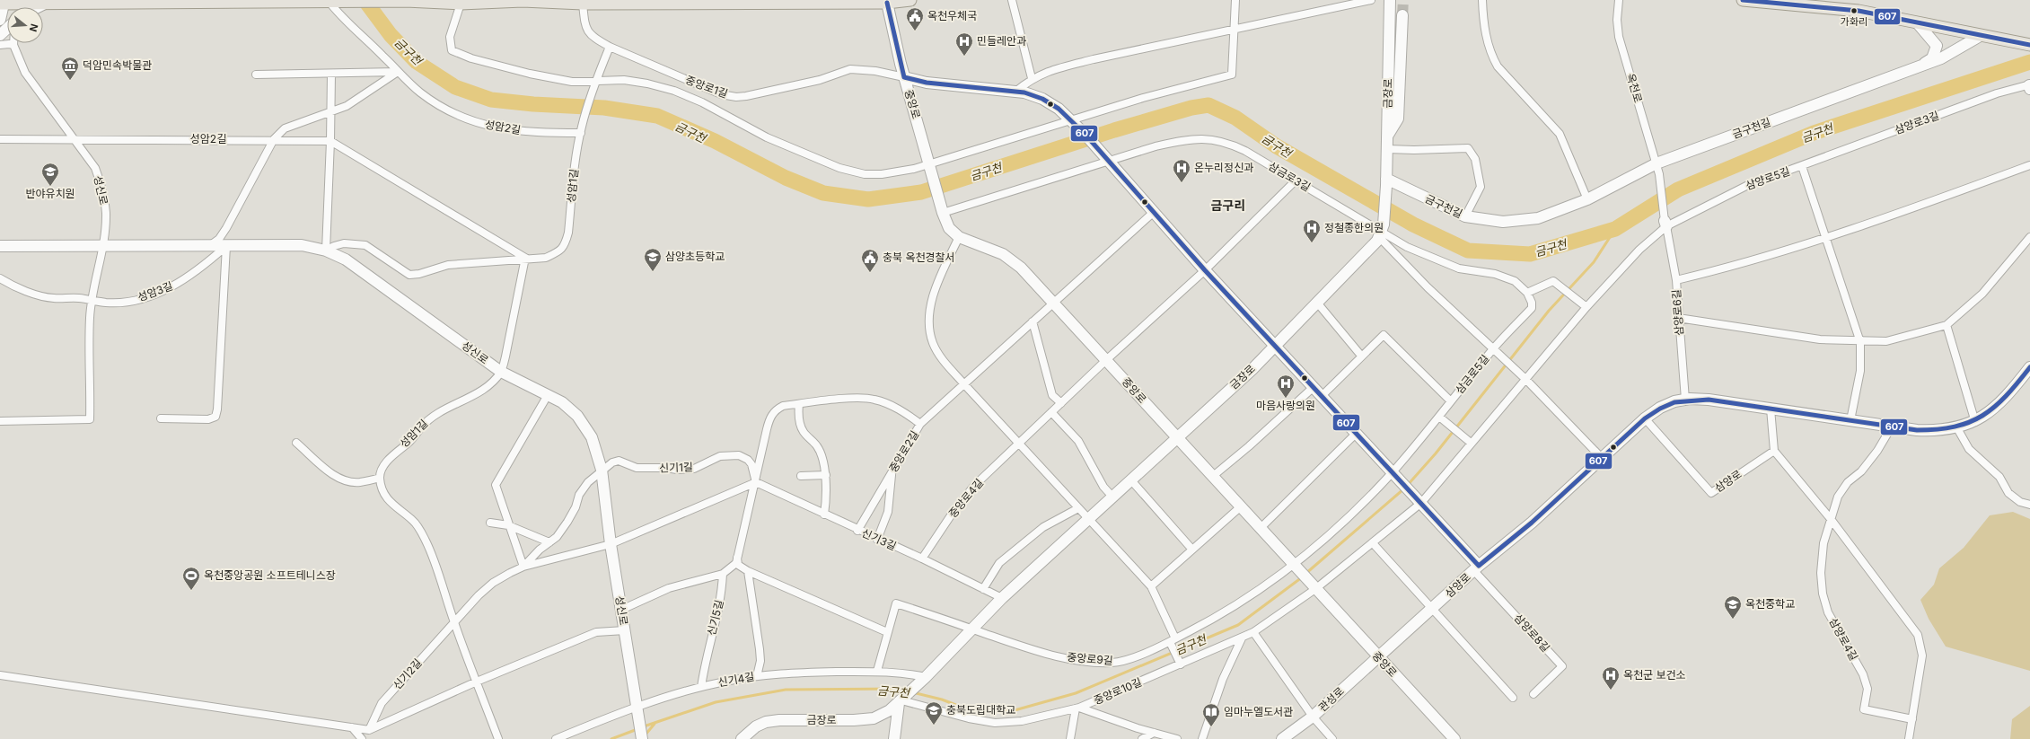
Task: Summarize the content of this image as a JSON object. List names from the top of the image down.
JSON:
{
  "streets": {
    "street": [
      "중앙로1길",
      "옥천로",
      "금장로",
      "중앙로",
      "삼양로3길",
      "성암2길",
      "금구천길",
      "삼금로3길",
      "삼양로5길",
      "성암1길",
      "성신로",
      "성암3길",
      "삼양로6길",
      "삼금로5길",
      "중앙로2길",
      "신기1길",
      "삼양로",
      "중앙로4길",
      "신기3길",
      "신기5길",
      "삼양로8길",
      "삼양로4길",
      "중앙로9길",
      "신기2길",
      "신기4길",
      "중앙로10길",
      "관성로"
    ]
  },
  "crossings": [
    ["중앙로1길", "중앙로"],
    ["옥천로", "금구천길"],
    ["옥천로", "삼양로6길"],
    ["금장로", "중앙로"],
    ["금장로", "금구천길"],
    ["금장로", "삼금로3길"],
    ["금장로", "삼금로5길"],
    ["금장로", "신기3길"],
    ["금장로", "중앙로9길"],
    ["금장로", "신기4길"],
    ["금장로", "중앙로10길"],
    ["중앙로", "삼금로3길"],
    ["중앙로", "중앙로2길"],
    ["중앙로", "삼양로"],
    ["중앙로", "중앙로4길"],
    ["중앙로", "중앙로9길"],
    ["중앙로", "중앙로10길"],
    ["중앙로", "관성로"],
    ["삼양로3길", "삼양로5길"],
    ["성암2길", "성암1길"],
    ["성암2길", "성신로"],
    ["삼금로3길", "삼금로5길"],
    ["삼금로3길", "중앙로4길"],
    ["삼양로5길", "삼양로6길"],
    ["삼양로5길", "삼양로"],
    ["삼양로5길", "중앙로10길"],
    ["성암1길", "성신로"],
    ["성신로", "성암3길"],
    ["성신로", "신기1길"],
    ["성신로", "신기2길"],
    ["성신로", "신기4길"],
    ["삼양로6길", "삼양로"],
    ["중앙로2길", "신기3길"],
    ["신기1길", "신기3길"],
    ["삼양로", "삼양로8길"],
    ["삼양로", "삼양로4길"],
    ["삼양로", "관성로"],
    ["중앙로4길", "신기3길"],
    ["신기5길", "신기4길"]
  ],
  "districts": ["금구리"],
  "water": ["금구천"],
  "places": {
    "other": ["가화리"],
    "public building": ["옥천우체국", "충북 옥천경찰서"],
    "hospital": [
      "민들레안과",
      "온누리정신과",
      "정철종한의원",
      "마음사랑의원",
      "옥천군 보건소"
    ],
    "museum": ["덕암민속박물관"],
    "school or university": [
      "반야유치원",
      "삼양초등학교",
      "옥천중학교",
      "충북도립대학교"
    ],
    "sports": ["옥천중앙공원 소프트테니스장"],
    "library": ["임마누엘도서관"]
  },
  "lines": ["transit line 607"],
  "north": "right"
}
